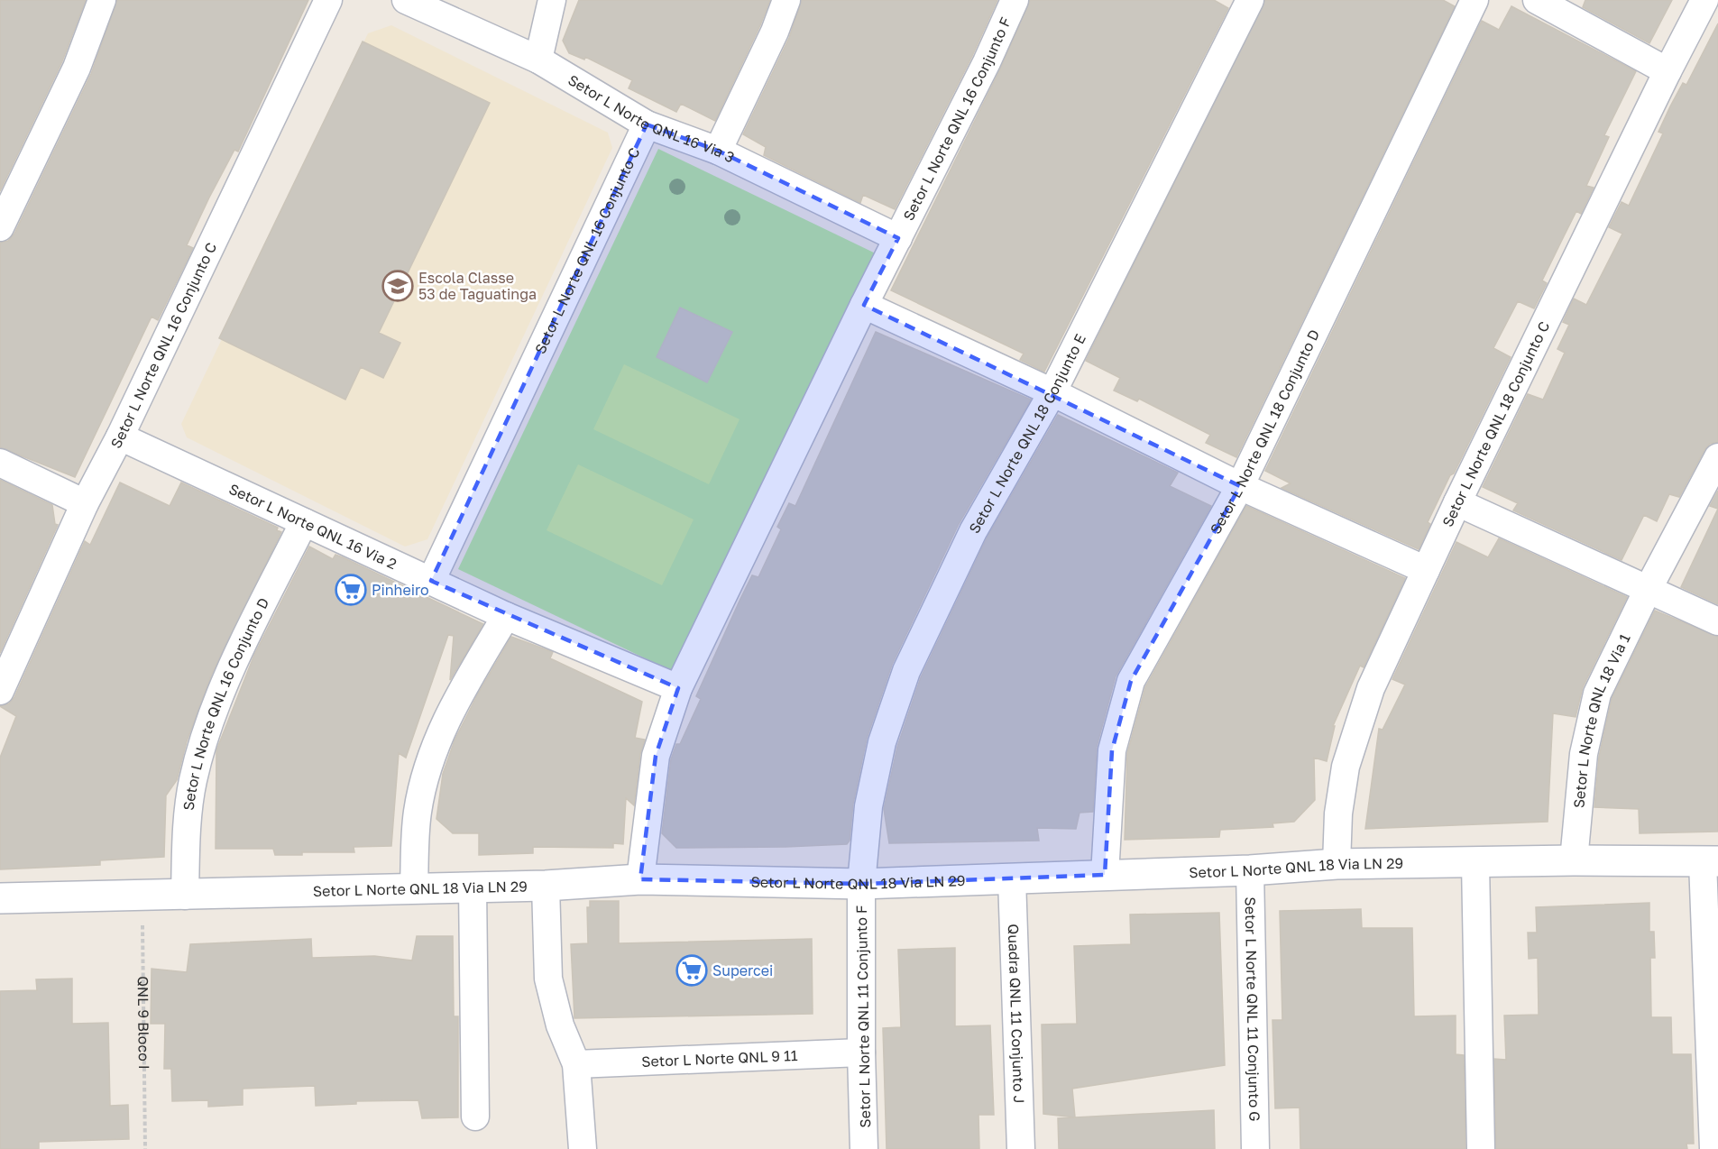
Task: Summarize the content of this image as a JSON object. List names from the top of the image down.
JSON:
{
  "streets": {
    "street": [
      "Setor L Norte QNL 16 Via 3",
      "Setor L Norte QNL 16 Conjunto F",
      "Setor L Norte QNL 16 Conjunto C",
      "Setor L Norte QNL 18 Conjunto C",
      "Setor L Norte QNL 18 Conjunto D",
      "Setor L Norte QNL 18 Conjunto E",
      "Setor L Norte QNL 16 Via 2",
      "Setor L Norte QNL 16 Conjunto D",
      "Setor L Norte QNL 18 Via 1",
      "Setor L Norte QNL 18 Via LN 29",
      "Setor L Norte QNL 11 Conjunto G",
      "Quadra QNL 11 Conjunto J",
      "Setor L Norte QNL 11 Conjunto F",
      "Setor L Norte QNL 9 11"
    ],
    "path": ["QNL 9 Bloco I"]
  },
  "crossings": [
    ["Setor L Norte QNL 16 Via 3", "Setor L Norte QNL 16 Conjunto F"],
    ["Setor L Norte QNL 16 Via 3", "Setor L Norte QNL 16 Conjunto C"],
    ["Setor L Norte QNL 16 Conjunto F", "Setor L Norte QNL 16 Via 2"],
    ["Setor L Norte QNL 16 Conjunto F", "Setor L Norte QNL 18 Via LN 29"],
    ["Setor L Norte QNL 16 Conjunto C", "Setor L Norte QNL 16 Via 2"],
    ["Setor L Norte QNL 18 Conjunto C", "Setor L Norte QNL 18 Via LN 29"],
    ["Setor L Norte QNL 18 Conjunto D", "Setor L Norte QNL 18 Via LN 29"],
    ["Setor L Norte QNL 18 Conjunto E", "Setor L Norte QNL 18 Via LN 29"],
    ["Setor L Norte QNL 18 Conjunto E", "Setor L Norte QNL 11 Conjunto F"],
    ["Setor L Norte QNL 16 Via 2", "Setor L Norte QNL 16 Conjunto D"],
    ["Setor L Norte QNL 16 Conjunto D", "Setor L Norte QNL 18 Via LN 29"],
    ["Setor L Norte QNL 18 Via 1", "Setor L Norte QNL 18 Via LN 29"],
    ["Setor L Norte QNL 18 Via LN 29", "Setor L Norte QNL 11 Conjunto G"],
    ["Setor L Norte QNL 18 Via LN 29", "Quadra QNL 11 Conjunto J"],
    ["Setor L Norte QNL 18 Via LN 29", "Setor L Norte QNL 11 Conjunto F"],
    ["Setor L Norte QNL 18 Via LN 29", "QNL 9 Bloco I"],
    ["Setor L Norte QNL 11 Conjunto F", "Setor L Norte QNL 9 11"]
  ],
  "places": {
    "school or university": ["Escola Classe 53 de Taguatinga"],
    "supermarket": ["Pinheiro", "Supercei"]
  }
}
